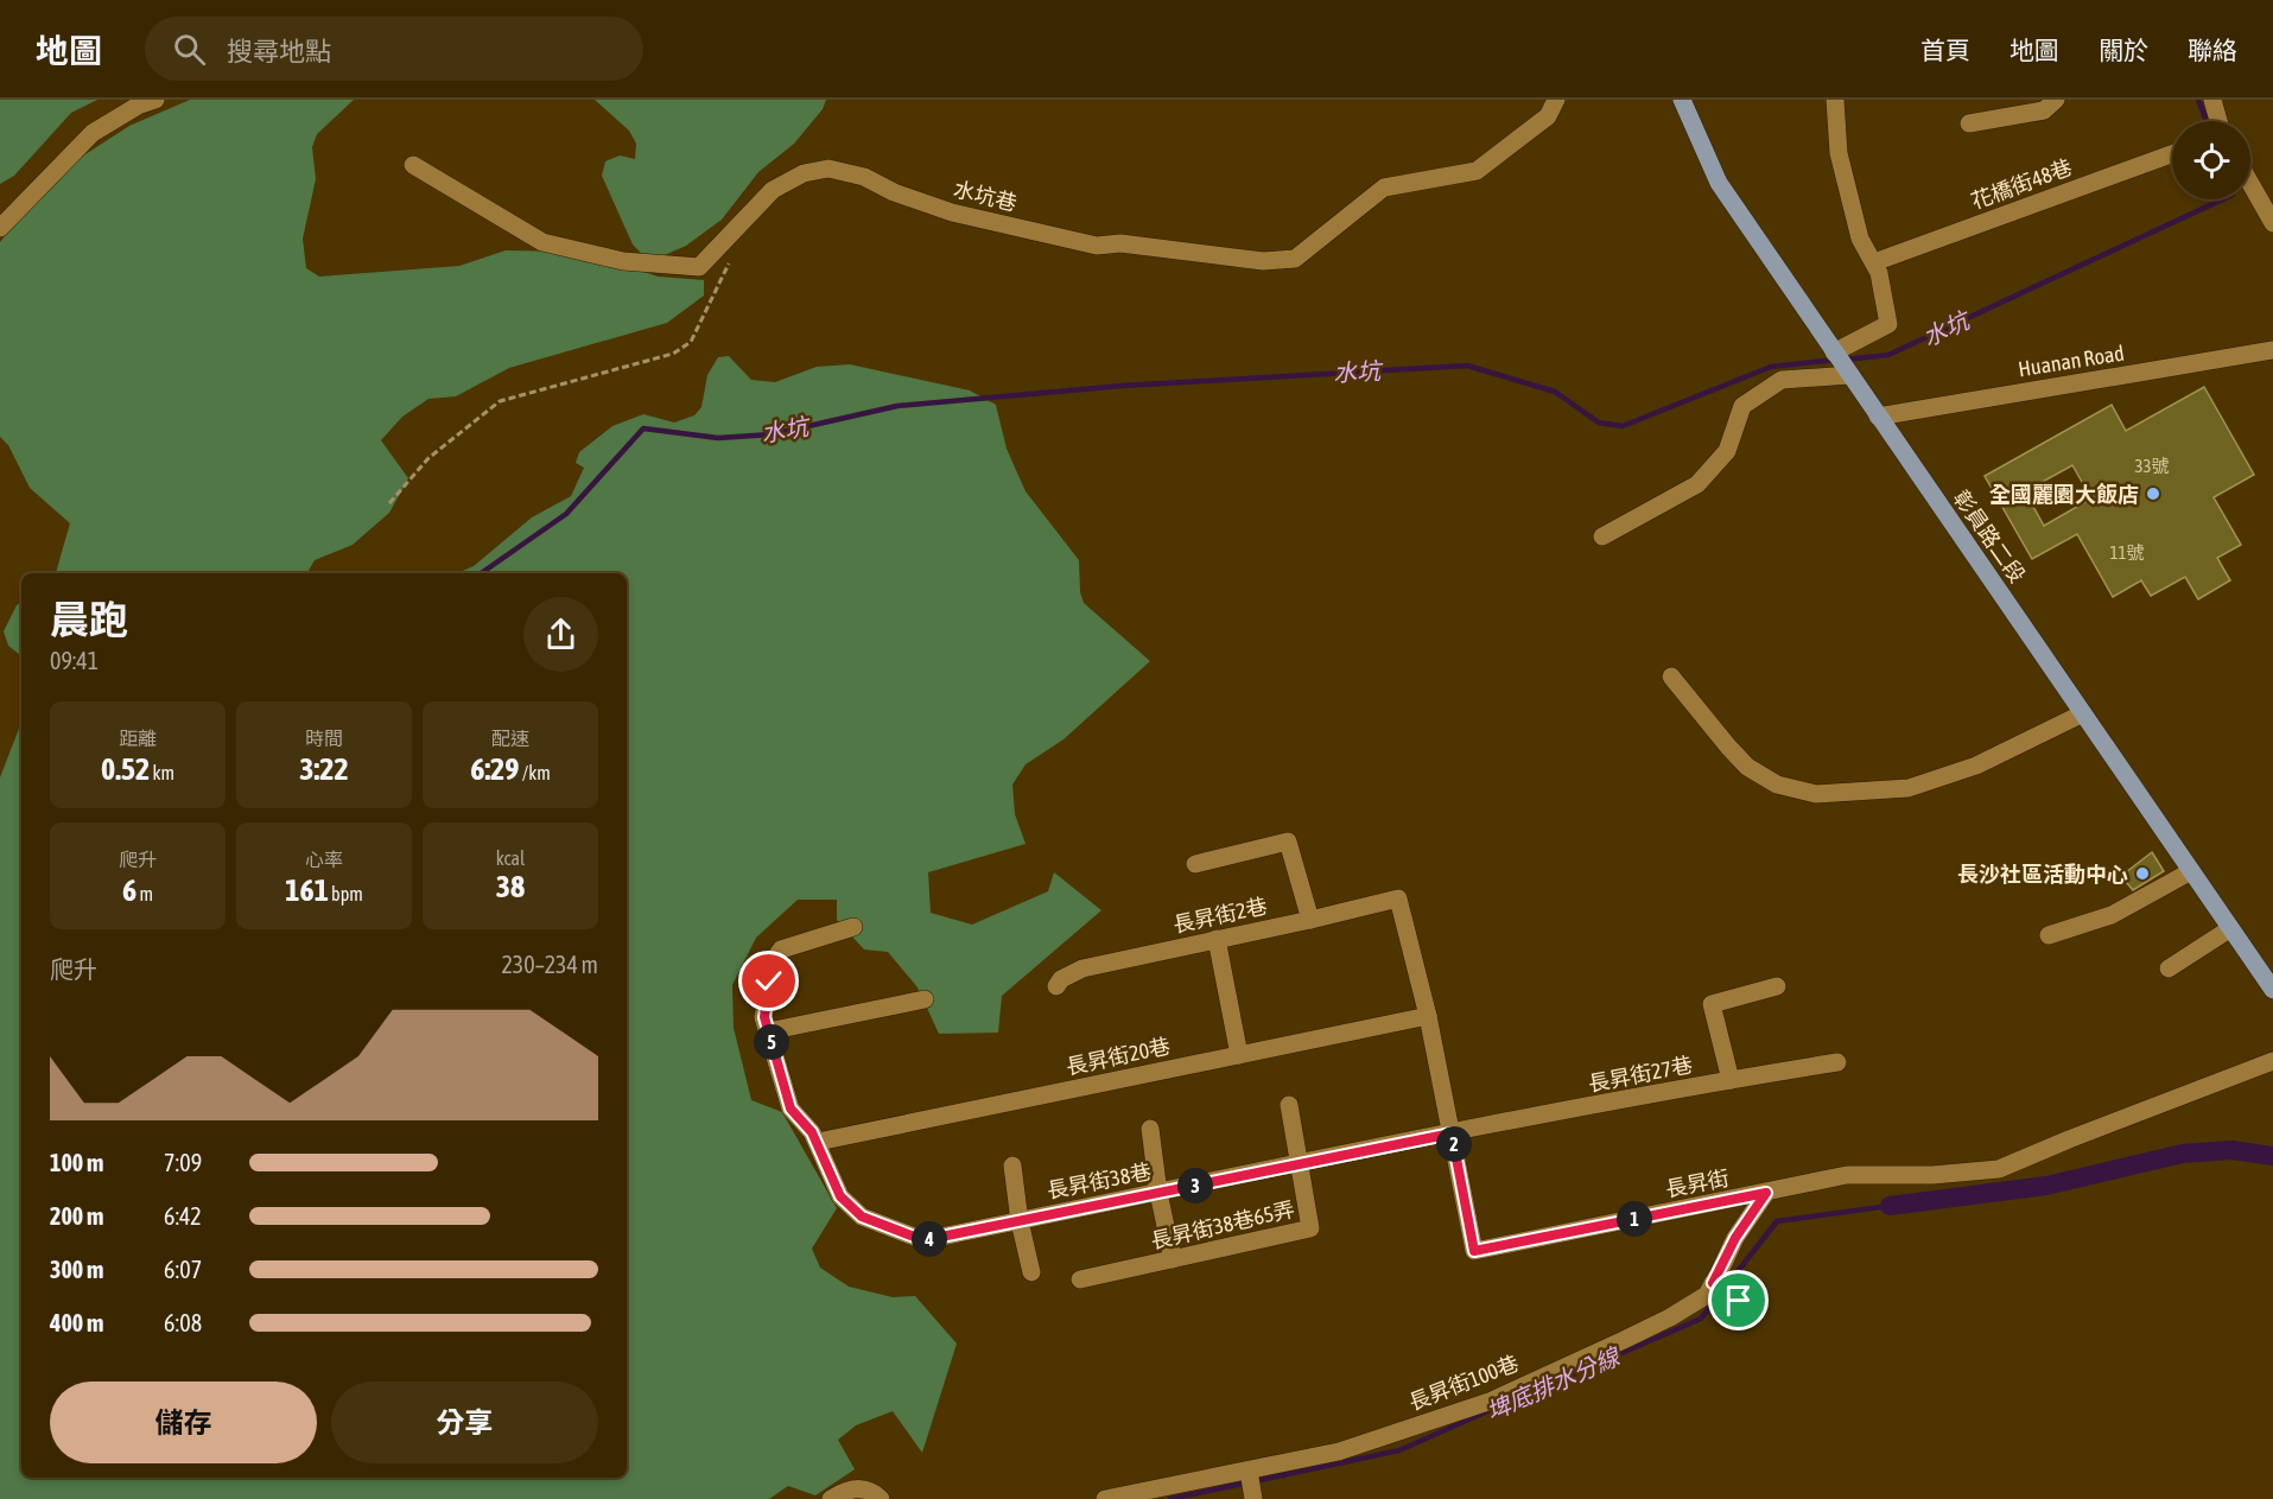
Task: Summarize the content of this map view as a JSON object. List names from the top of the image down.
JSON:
{
  "streets": {
    "main road": ["彰員路二段"],
    "street": [
      "花橋街48巷",
      "水坑巷",
      "Huanan Road",
      "長昇街2巷",
      "長昇街20巷",
      "長昇街27巷",
      "長昇街38巷",
      "長昇街",
      "長昇街38巷65弄",
      "長昇街100巷"
    ]
  },
  "crossings": [
    ["Huanan Road", "彰員路二段"],
    ["長昇街2巷", "長昇街"],
    ["長昇街20巷", "長昇街38巷"],
    ["長昇街20巷", "長昇街"],
    ["長昇街27巷", "長昇街38巷"],
    ["長昇街27巷", "長昇街"],
    ["長昇街38巷", "長昇街"],
    ["長昇街38巷", "長昇街38巷65弄"],
    ["長昇街", "長昇街100巷"]
  ],
  "water": ["水坑", "埤底排水分線"],
  "places": ["全國麗園大飯店", "長沙社區活動中心"],
  "house_numbers": ["33號", "11號"],
  "page": {
    "header": "地圖",
    "search": "搜尋地點",
    "nav": [
      "首頁",
      "地圖",
      "關於",
      "聯絡"
    ],
    "heading": ["晨跑", "09:41"],
    "stats": [
      ["距離", "0.52 km"],
      ["時間", "3:22"],
      ["配速", "6:29 /km"],
      ["爬升", "6 m"],
      ["心率", "161 bpm"],
      ["kcal", "38"]
    ],
    "chart": ["爬升", "230–234 m"],
    "pins": [
      "5",
      "2",
      "3",
      "1",
      "4"
    ],
    "list": [
      {
        "name": "100 m",
        "note": "7:09"
      },
      {
        "name": "200 m",
        "note": "6:42"
      },
      {
        "name": "300 m",
        "note": "6:07"
      },
      {
        "name": "400 m",
        "note": "6:08"
      }
    ],
    "buttons": ["儲存", "分享"]
  }
}
